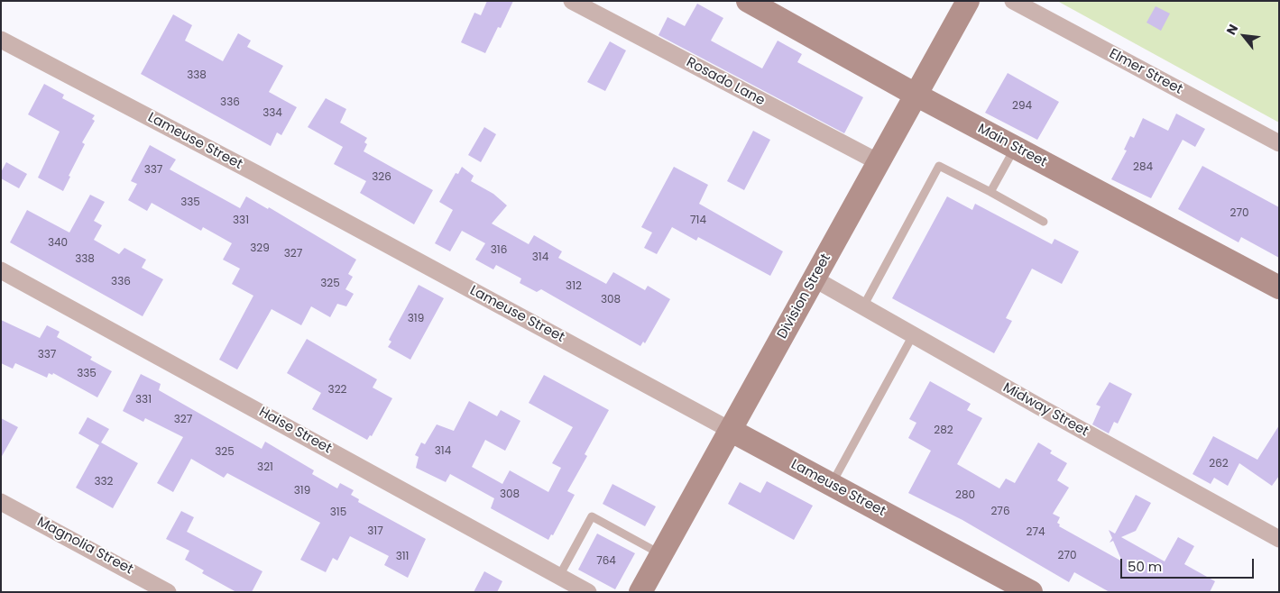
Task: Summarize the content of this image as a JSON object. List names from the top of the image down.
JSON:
{
  "streets": {
    "street": [
      "Elmer Street",
      "Rosado Lane",
      "Lameuse Street",
      "Main Street",
      "Division Street",
      "Midway Street",
      "Haise Street",
      "Magnolia Street"
    ]
  },
  "crossings": [
    ["Rosado Lane", "Division Street"],
    ["Lameuse Street", "Division Street"],
    ["Main Street", "Division Street"],
    ["Division Street", "Midway Street"]
  ],
  "house_numbers": [
    "338",
    "336",
    "294",
    "334",
    "284",
    "337",
    "326",
    "335",
    "270",
    "331",
    "714",
    "340",
    "329",
    "316",
    "327",
    "314",
    "338",
    "336",
    "325",
    "312",
    "308",
    "319",
    "337",
    "335",
    "322",
    "331",
    "327",
    "282",
    "314",
    "325",
    "262",
    "321",
    "332",
    "319",
    "308",
    "280",
    "276",
    "315",
    "317",
    "274",
    "270",
    "311",
    "764"
  ],
  "scale_bar": "50 m",
  "north": "top left"
}
